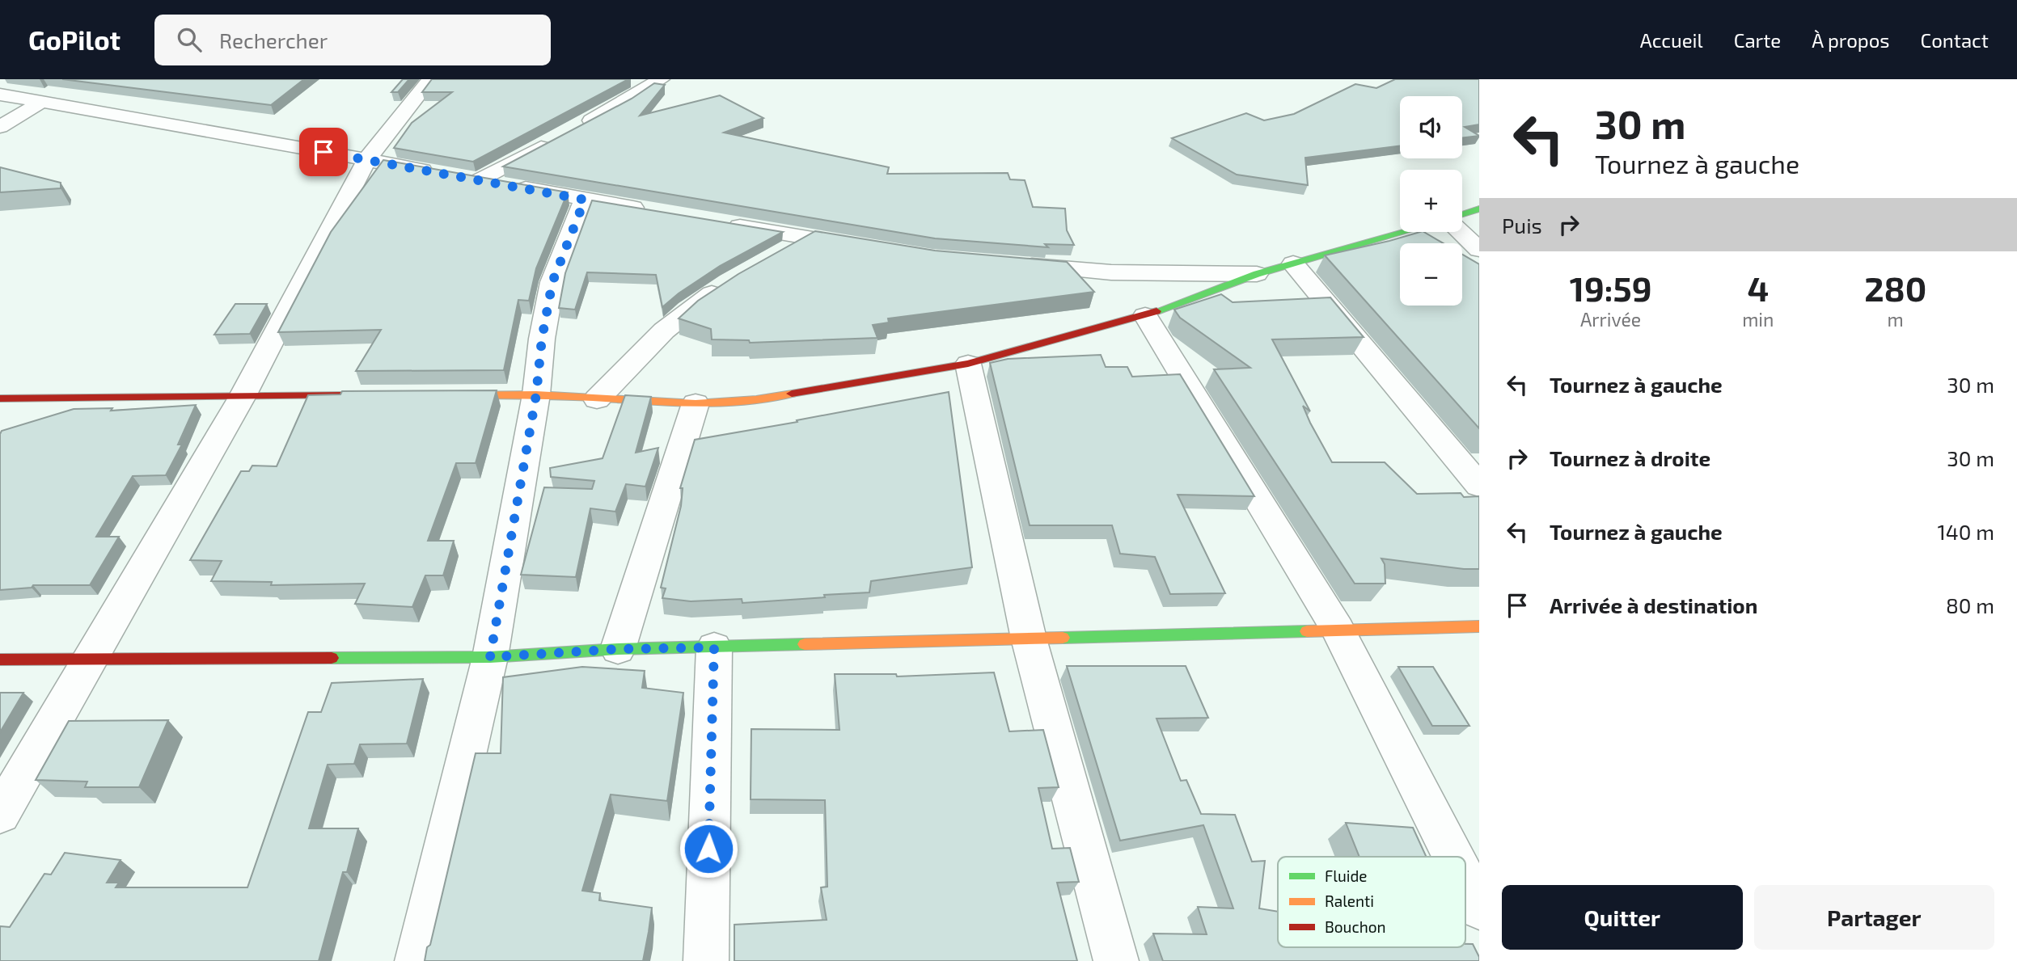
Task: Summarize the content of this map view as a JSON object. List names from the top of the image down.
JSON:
{
  "legend": ["Fluide", "Ralenti", "Bouchon"],
  "page": {
    "header": "GoPilot",
    "search": "Rechercher",
    "nav": [
      "Accueil",
      "Carte",
      "À propos",
      "Contact"
    ],
    "turn": ["30 m", "Tournez à gauche"],
    "map_buttons": ["+", "−"],
    "then": "Puis",
    "eta": [
      "19:59",
      "Arrivée",
      "4",
      "min",
      "280",
      "m"
    ],
    "list": [
      {
        "name": "Tournez à gauche",
        "value": "30 m"
      },
      {
        "name": "Tournez à droite",
        "value": "30 m"
      },
      {
        "name": "Tournez à gauche",
        "value": "140 m"
      },
      {
        "name": "Arrivée à destination",
        "value": "80 m"
      }
    ],
    "buttons": ["Quitter", "Partager"]
  }
}
